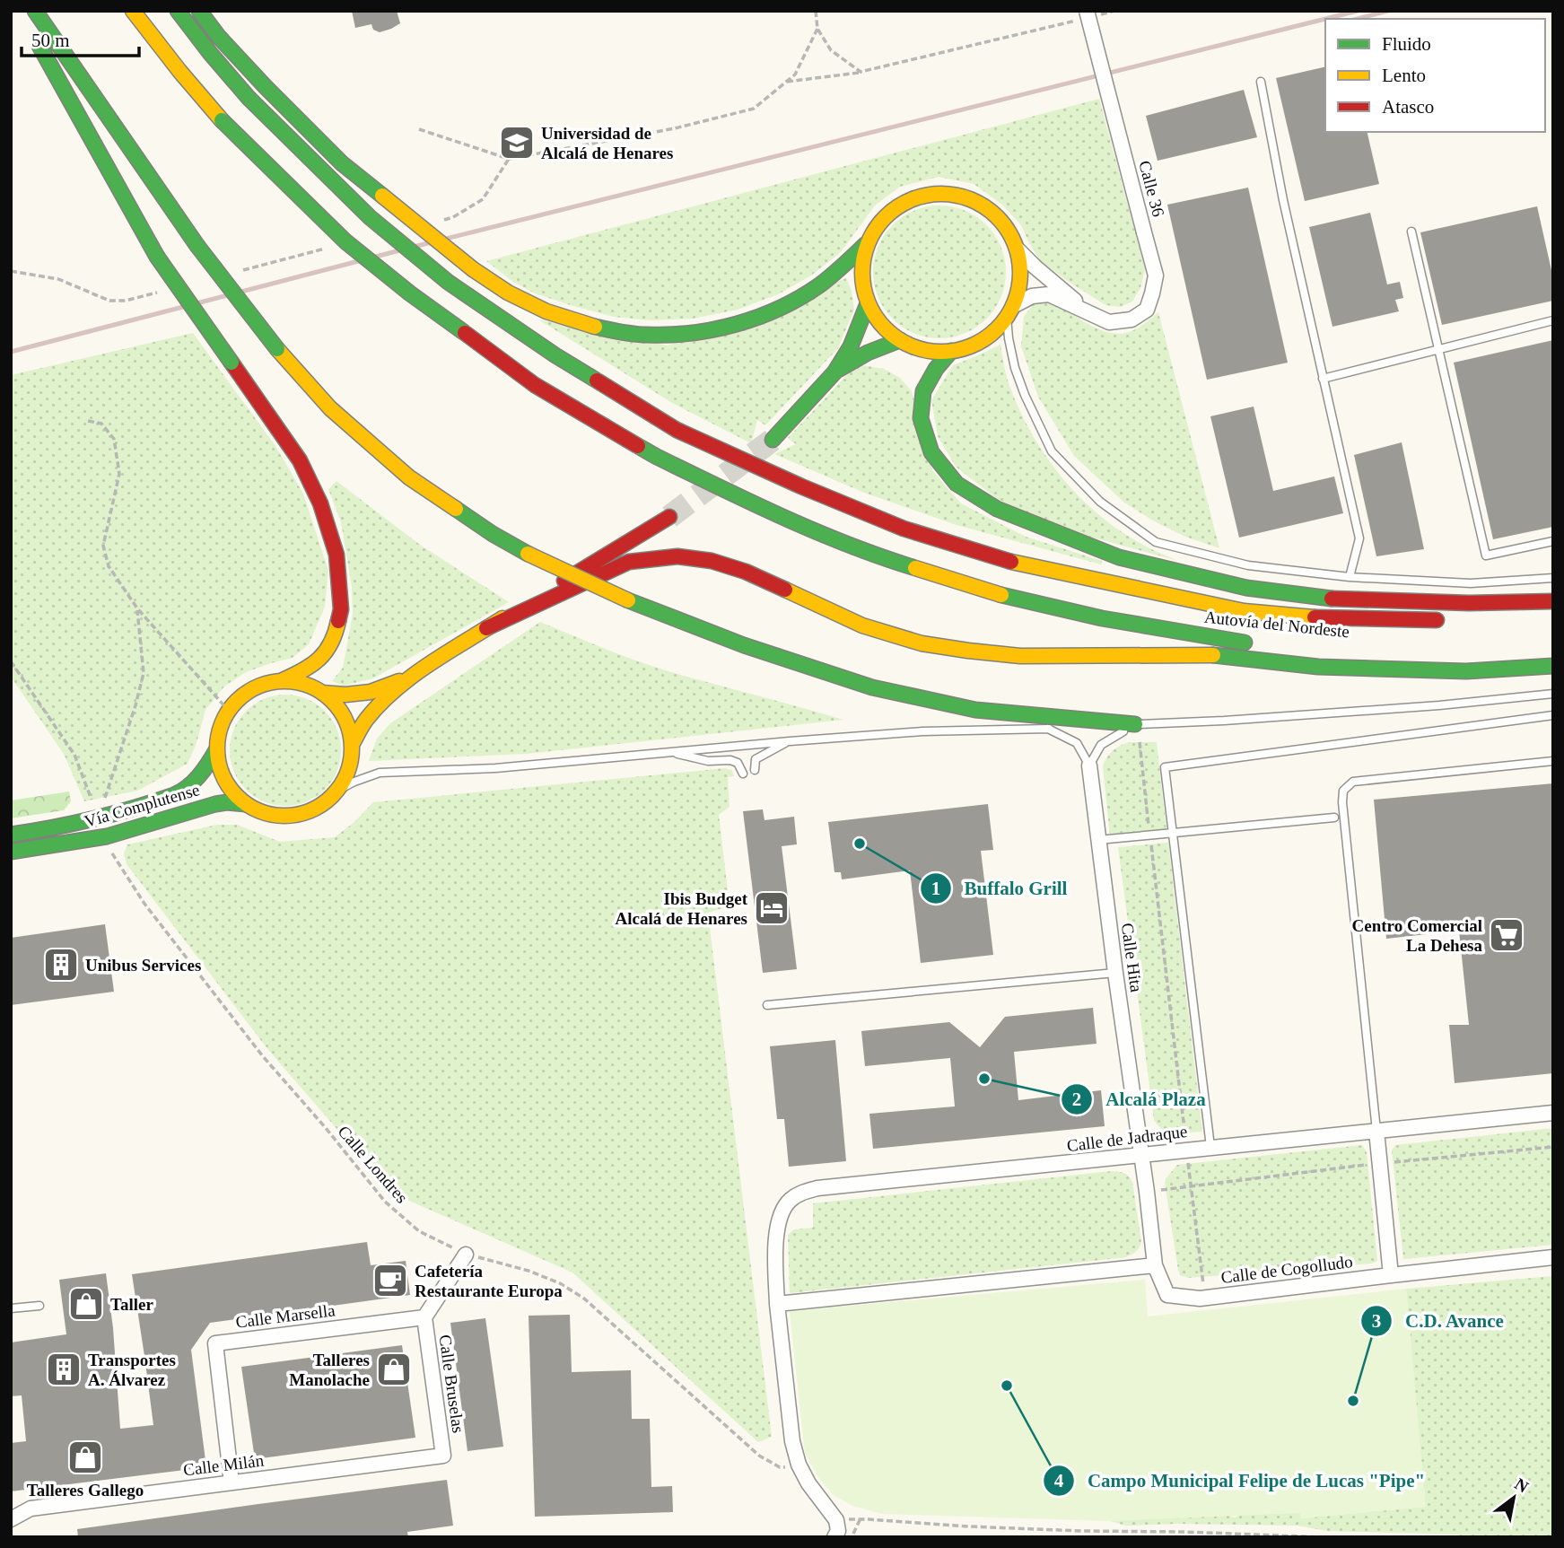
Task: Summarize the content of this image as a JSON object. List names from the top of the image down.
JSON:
{
  "streets": {
    "main road": ["Autovía del Nordeste", "Vía Complutense"],
    "street": [
      "Calle 36",
      "Calle Hita",
      "Calle de Jadraque",
      "Calle de Cogolludo",
      "Calle Marsella",
      "Calle Bruselas",
      "Calle Milán"
    ],
    "path": ["Calle Londres"]
  },
  "crossings": [
    ["Vía Complutense", "Calle Londres"],
    ["Calle Hita", "Calle de Jadraque"],
    ["Calle Hita", "Calle de Cogolludo"],
    ["Calle de Jadraque", "Calle Londres"],
    ["Calle de Jadraque", "Calle de Cogolludo"],
    ["Calle Marsella", "Calle Bruselas"],
    ["Calle Marsella", "Calle Milán"],
    ["Calle Bruselas", "Calle Milán"]
  ],
  "places": {
    "school or university": ["Universidad de Alcalá de Henares"],
    "other": [
      "Buffalo Grill",
      "Alcalá Plaza",
      "Campo Municipal Felipe de Lucas \"Pipe\"",
      "C.D. Avance"
    ],
    "hotel": ["Ibis Budget Alcalá de Henares"],
    "supermarket": ["Centro Comercial La Dehesa"],
    "building": ["Unibus Services", "Transportes A. Álvarez"],
    "cafe": ["Cafetería Restaurante Europa"],
    "shop": ["Taller", "Talleres Manolache", "Talleres Gallego"]
  },
  "legend": ["Fluido", "Lento", "Atasco"],
  "scale_bar": "50 m",
  "north": "top right"
}
